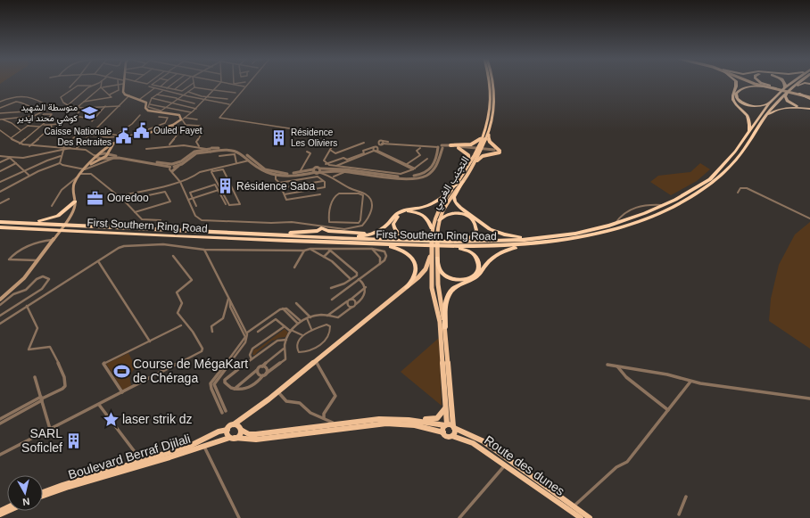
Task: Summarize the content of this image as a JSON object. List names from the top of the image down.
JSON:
{
  "streets": {
    "highway": [
      "التجنب الغربي",
      "First Southern Ring Road",
      "Boulevard Berraf Djilali",
      "Route des dunes"
    ]
  },
  "crossings": [
    ["التجنب الغربي", "First Southern Ring Road"],
    ["التجنب الغربي", "Route des dunes"]
  ],
  "places": {
    "school or university": ["متوسطة الشهيد كوشي محند ايدير"],
    "public building": ["Ouled Fayet", "Caisse Nationale Des Retraites"],
    "building": ["Résidence Les Oliviers", "Résidence Saba", "SARL Soficlef"],
    "office": ["Ooredoo"],
    "sports": ["Course de MégaKart de Chéraga"],
    "place": ["laser strik dz"]
  },
  "north": "bottom"
}
